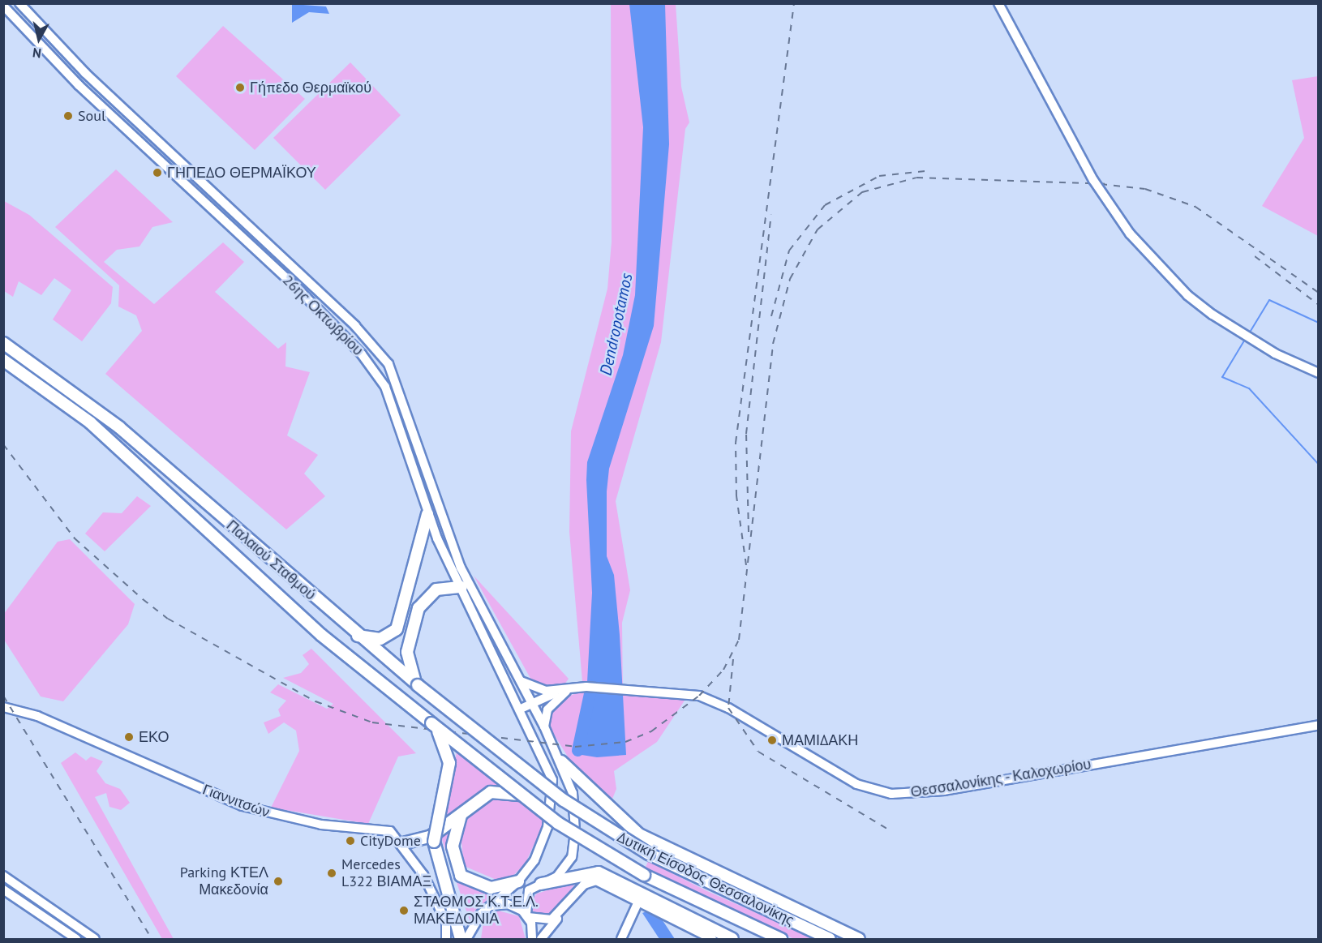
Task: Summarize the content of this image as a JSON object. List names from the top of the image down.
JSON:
{
  "streets": {
    "highway": ["Παλαιού Σταθμού", "Δυτική Είσοδος Θεσσαλονίκης"],
    "main road": ["26ης Οκτωβρίου", "Θεσσαλονίκης - Καλοχωρίου", "Γιαννιτσών"]
  },
  "crossings": [
    ["Παλαιού Σταθμού", "Δυτική Είσοδος Θεσσαλονίκης"]
  ],
  "water": ["Dendropotamos"],
  "places": [
    "Γήπεδο Θερμαϊκού",
    "Soul",
    "ΓΗΠΕΔΟ ΘΕΡΜΑΪΚΟΥ",
    "ΕΚΟ",
    "ΜΑΜΙΔΑΚΗ",
    "CityDome",
    "Mercedes L322 ΒΙΑΜΑΞ",
    "Parking ΚΤΕΛ Μακεδονία",
    "ΣΤΑΘΜΟΣ Κ.Τ.Ε.Λ. ΜΑΚΕΔΟΝΙΑ"
  ],
  "north": "bottom"
}
